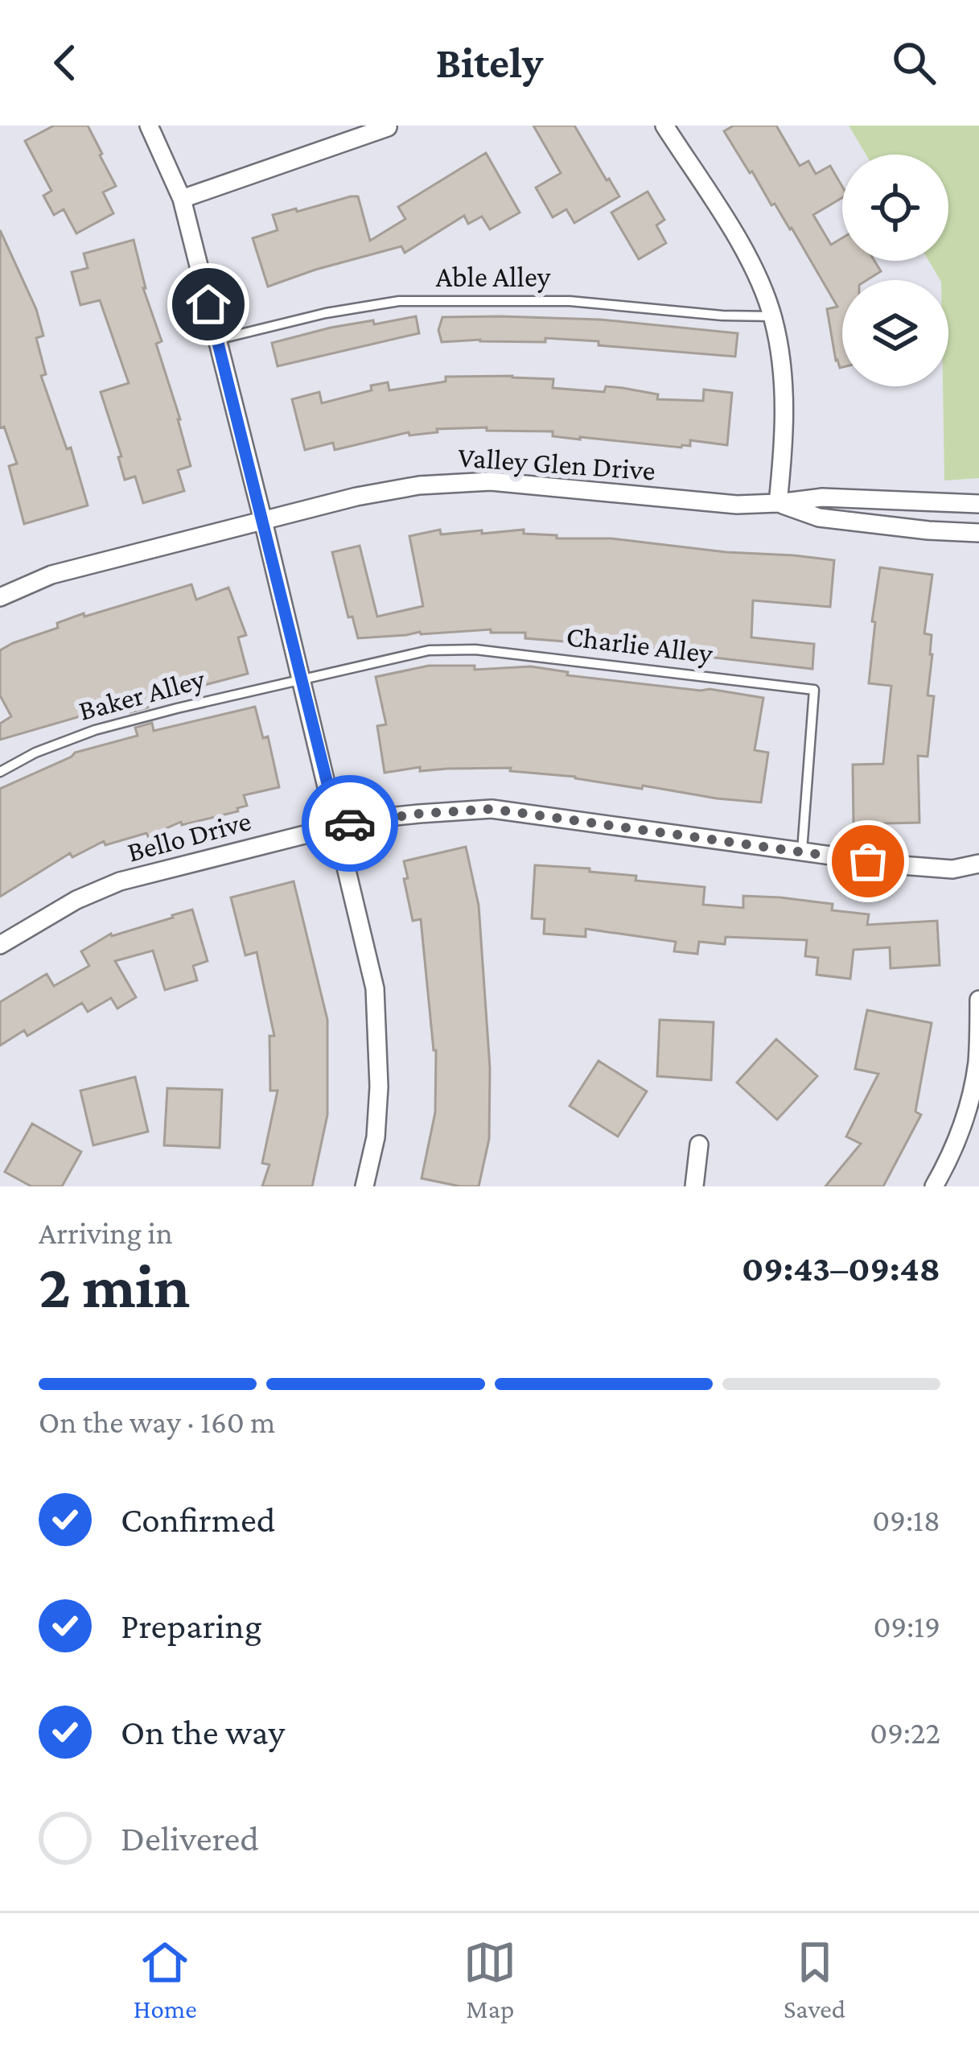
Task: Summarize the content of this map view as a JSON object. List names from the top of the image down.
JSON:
{
  "streets": {
    "street": ["Valley Glen Drive", "Bello Drive"],
    "lane": ["Able Alley", "Charlie Alley", "Baker Alley"]
  },
  "crossings": [
    ["Charlie Alley", "Baker Alley"],
    ["Charlie Alley", "Bello Drive"]
  ],
  "page": {
    "header": "Bitely",
    "heading": ["2 min", "Arriving in", "09:43–09:48"],
    "bar": "On the way · 160 m",
    "list": [
      ["Confirmed", "09:18"],
      ["Preparing", "09:19"],
      ["On the way", "09:22"],
      "Delivered"
    ],
    "tabs": ["Home", "Map", "Saved"]
  }
}
